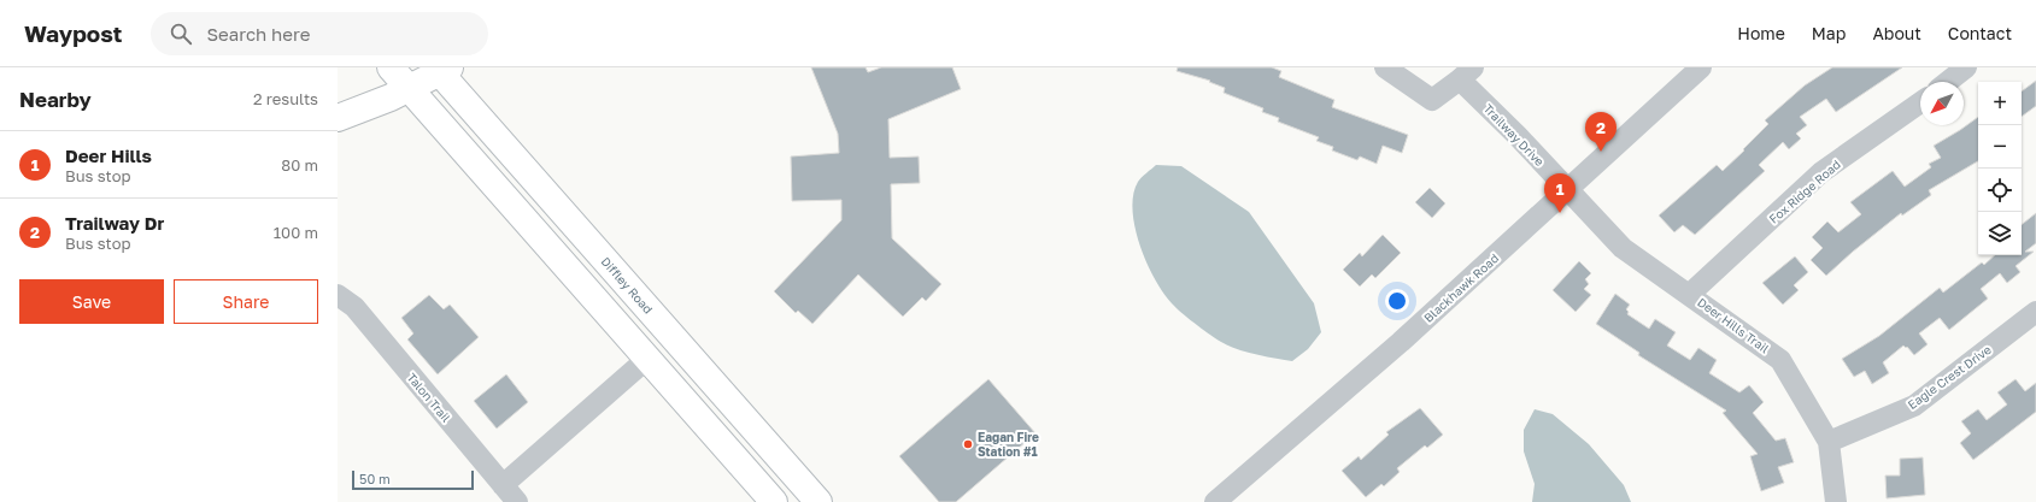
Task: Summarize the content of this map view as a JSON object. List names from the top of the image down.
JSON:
{
  "streets": {
    "main road": ["Diffley Road"],
    "street": [
      "Trailway Drive",
      "Fox Ridge Road",
      "Blackhawk Road",
      "Deer Hills Trail",
      "Eagle Crest Drive",
      "Talon Trail"
    ]
  },
  "crossings": [
    ["Trailway Drive", "Blackhawk Road"],
    ["Trailway Drive", "Deer Hills Trail"],
    ["Fox Ridge Road", "Deer Hills Trail"],
    ["Blackhawk Road", "Deer Hills Trail"],
    ["Deer Hills Trail", "Eagle Crest Drive"]
  ],
  "places": ["Eagan Fire Station #1"],
  "scale_bar": "50 m",
  "north": "bottom left",
  "page": {
    "header": "Waypost",
    "search": "Search here",
    "nav": [
      "Home",
      "Map",
      "About",
      "Contact"
    ],
    "heading": ["Nearby", "2 results"],
    "map_buttons": ["+", "−"],
    "pins": ["2", "1"],
    "list": [
      {
        "mark": "1",
        "name": "Deer Hills",
        "note": "Bus stop",
        "value": "80 m"
      },
      {
        "mark": "2",
        "name": "Trailway Dr",
        "note": "Bus stop",
        "value": "100 m"
      }
    ],
    "buttons": ["Save", "Share"],
    "scale": "50 m"
  }
}
